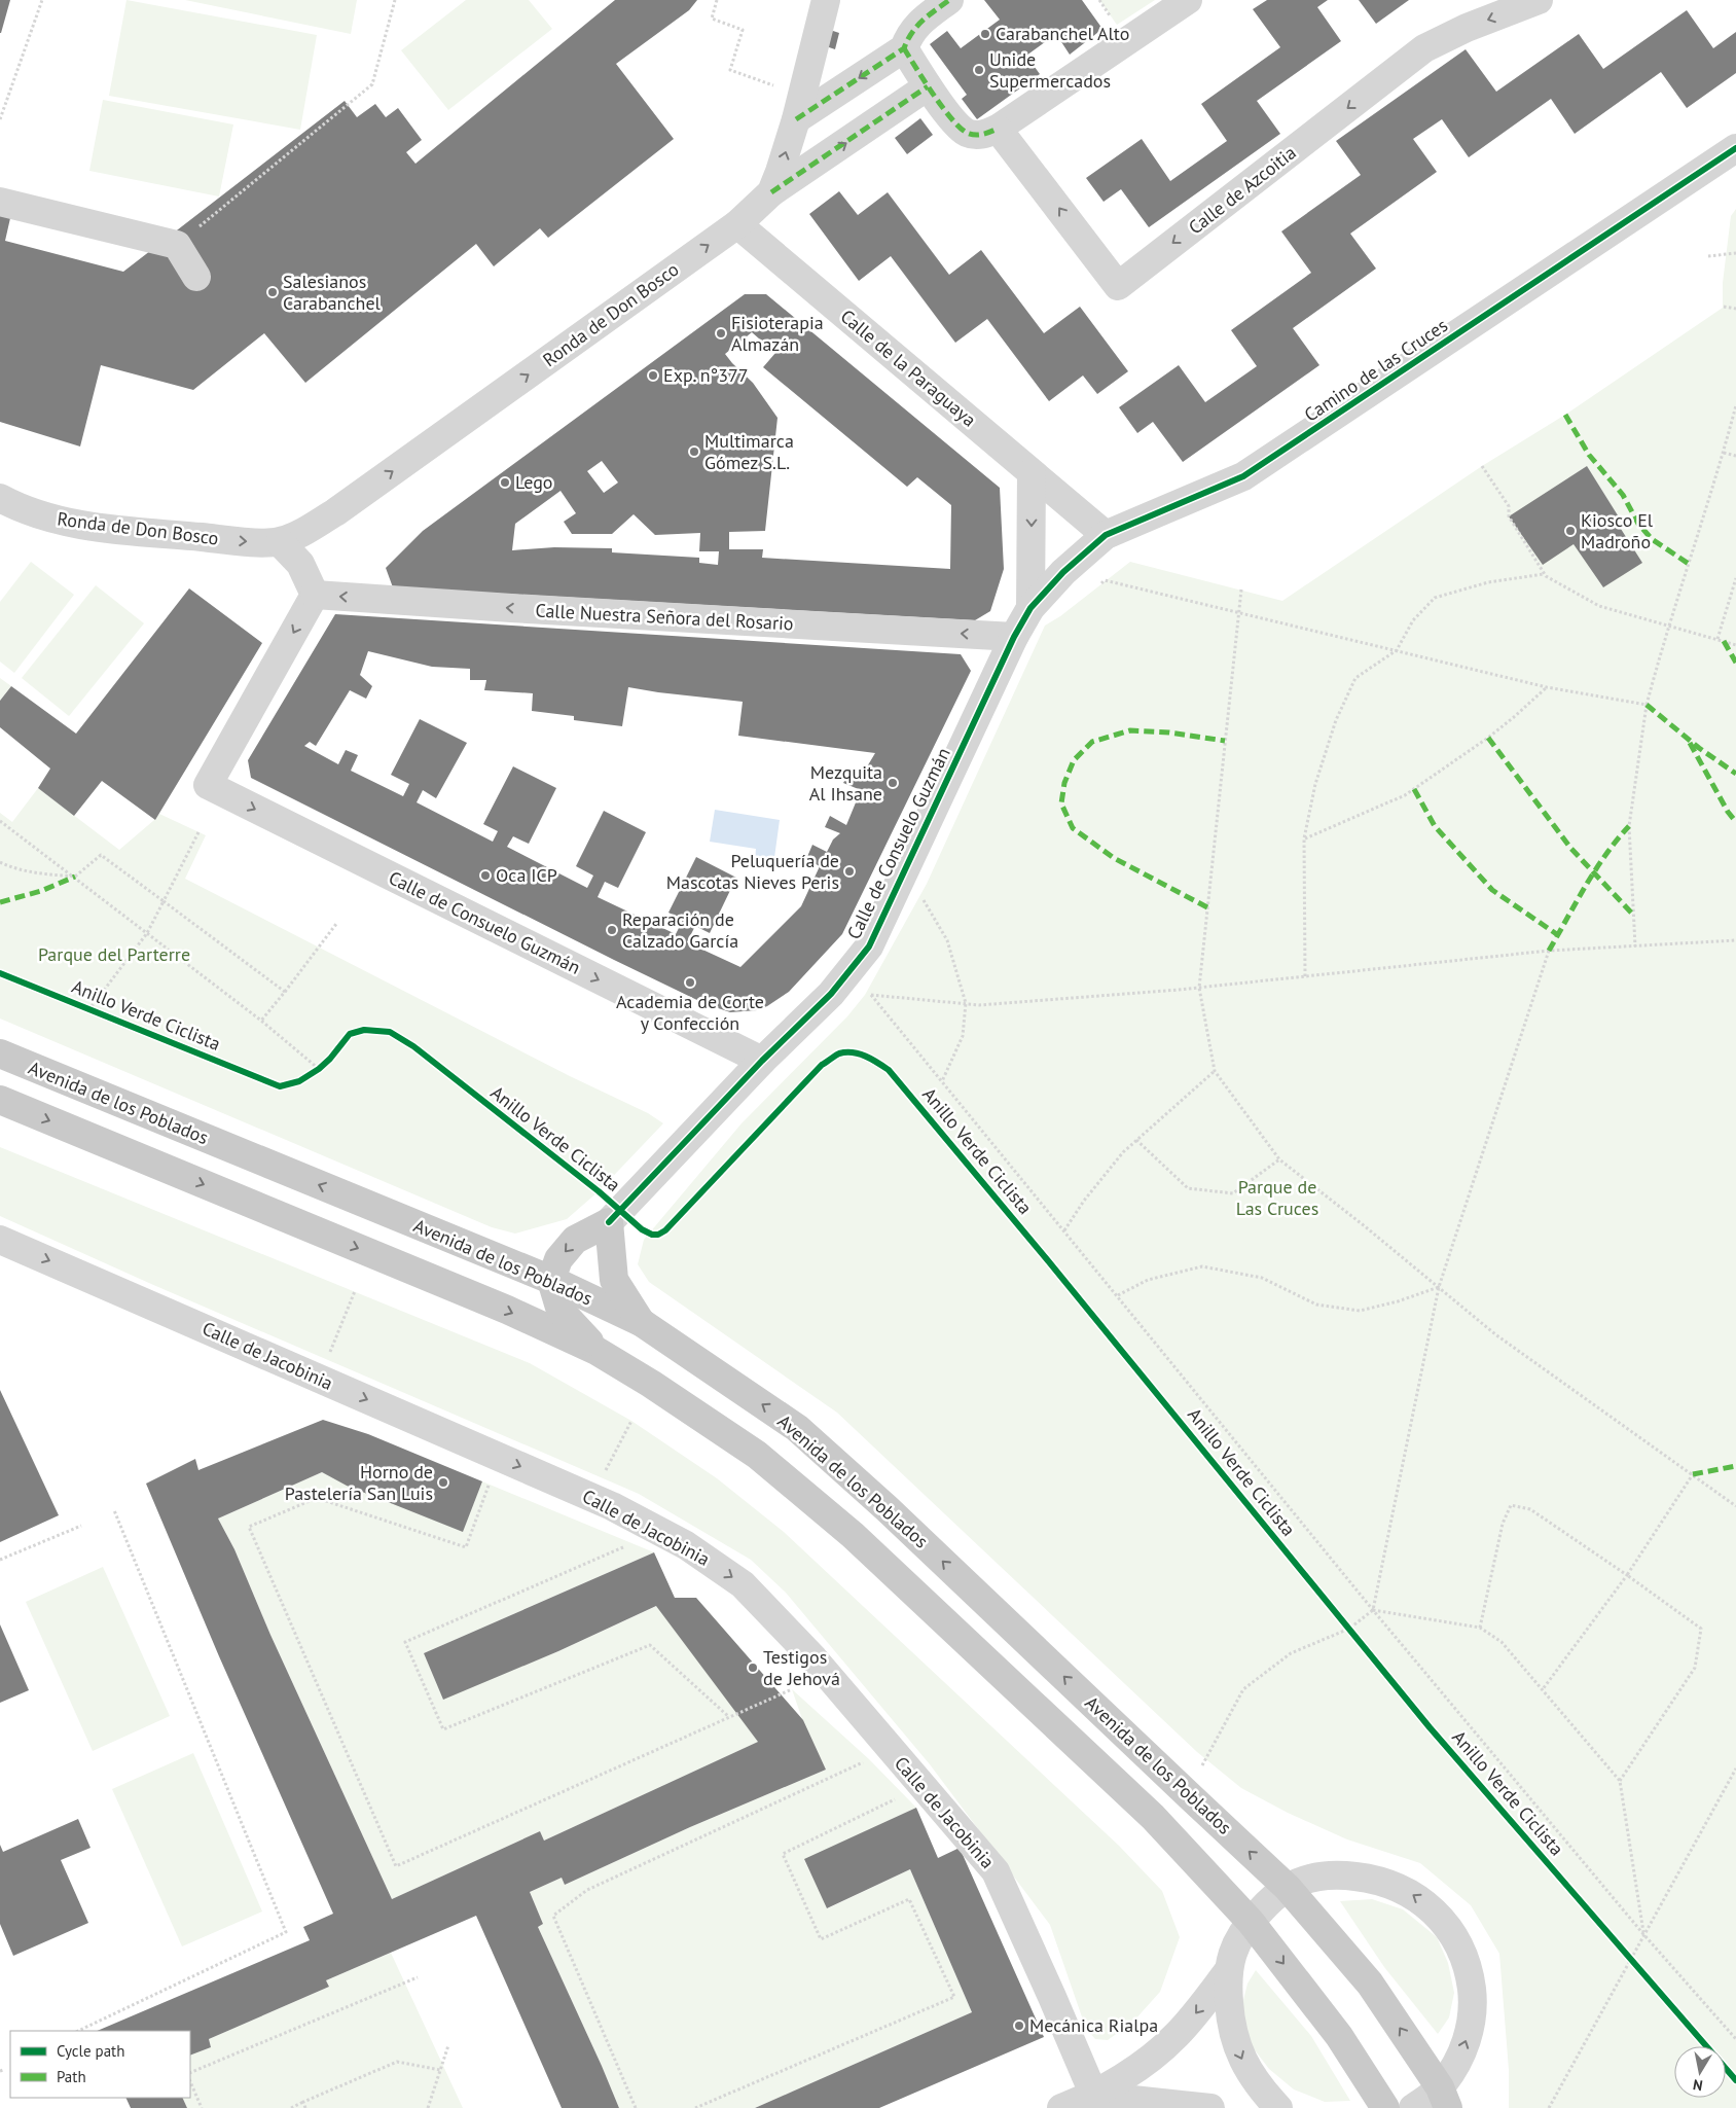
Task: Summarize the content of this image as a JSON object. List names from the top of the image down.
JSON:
{
  "streets": {
    "main road": ["Avenida de los Poblados"],
    "street": [
      "Calle de Azcoitia",
      "Ronda de Don Bosco",
      "Calle de la Paraguaya",
      "Camino de las Cruces",
      "Calle Nuestra Señora del Rosario",
      "Calle de Consuelo Guzmán",
      "Calle de Jacobinia"
    ],
    "cycle path": ["Anillo Verde Ciclista"]
  },
  "crossings": [
    ["Ronda de Don Bosco", "Calle de la Paraguaya"],
    ["Calle de la Paraguaya", "Camino de las Cruces"],
    ["Camino de las Cruces", "Calle de Consuelo Guzmán"],
    ["Calle Nuestra Señora del Rosario", "Calle de Consuelo Guzmán"]
  ],
  "one_way": ["Ronda de Don Bosco", "Calle Nuestra Señora del Rosario", "Calle de Jacobinia"],
  "parks": ["Parque del Parterre", "Parque de Las Cruces"],
  "places": [
    "Carabanchel Alto",
    "Unide Supermercados",
    "Salesianos Carabanchel",
    "Fisioterapia Almazán",
    "Exp. n°377",
    "Multimarca Gómez S.L.",
    "Lego",
    "Kiosco El Madroño",
    "Mezquita Al Ihsane",
    "Peluquería de Mascotas Nieves Peris",
    "Oca ICP",
    "Reparación de Calzado García",
    "Academia de Corte y Confección",
    "Horno de Pastelería San Luis",
    "Testigos de Jehová",
    "Mecánica Rialpa"
  ],
  "legend": ["Cycle path", "Path"],
  "north": "bottom"
}
